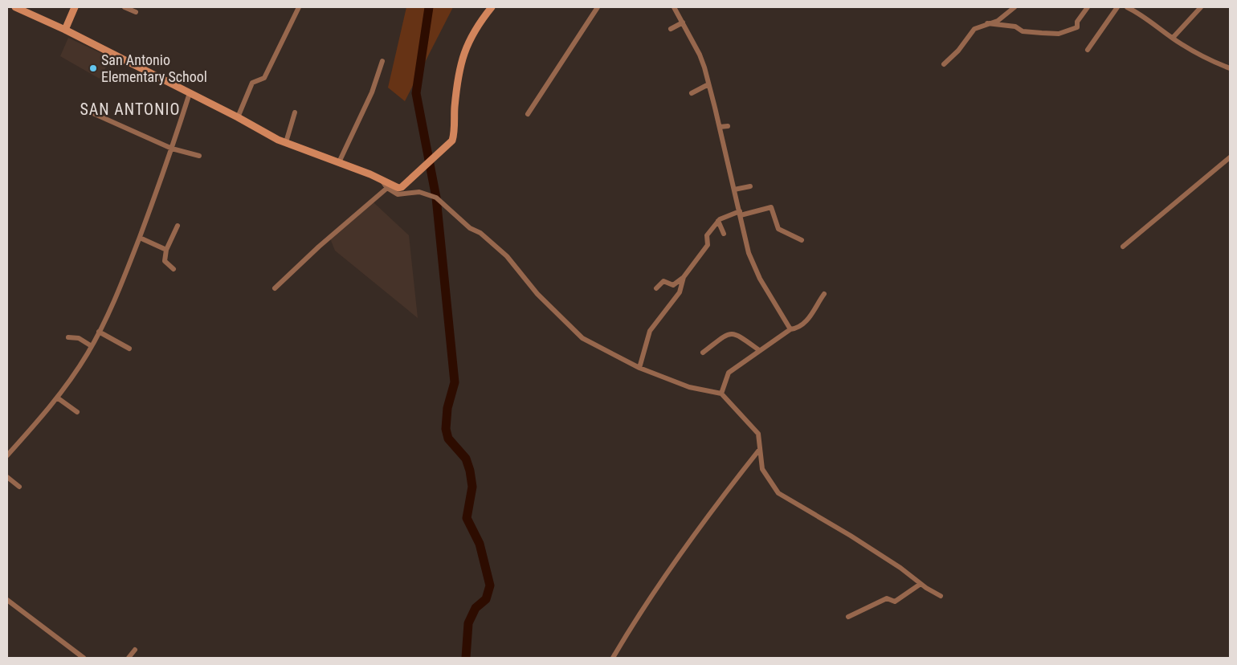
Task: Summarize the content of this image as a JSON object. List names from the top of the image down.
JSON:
{
  "districts": ["SAN ANTONIO"],
  "places": ["San Antonio Elementary School"]
}
